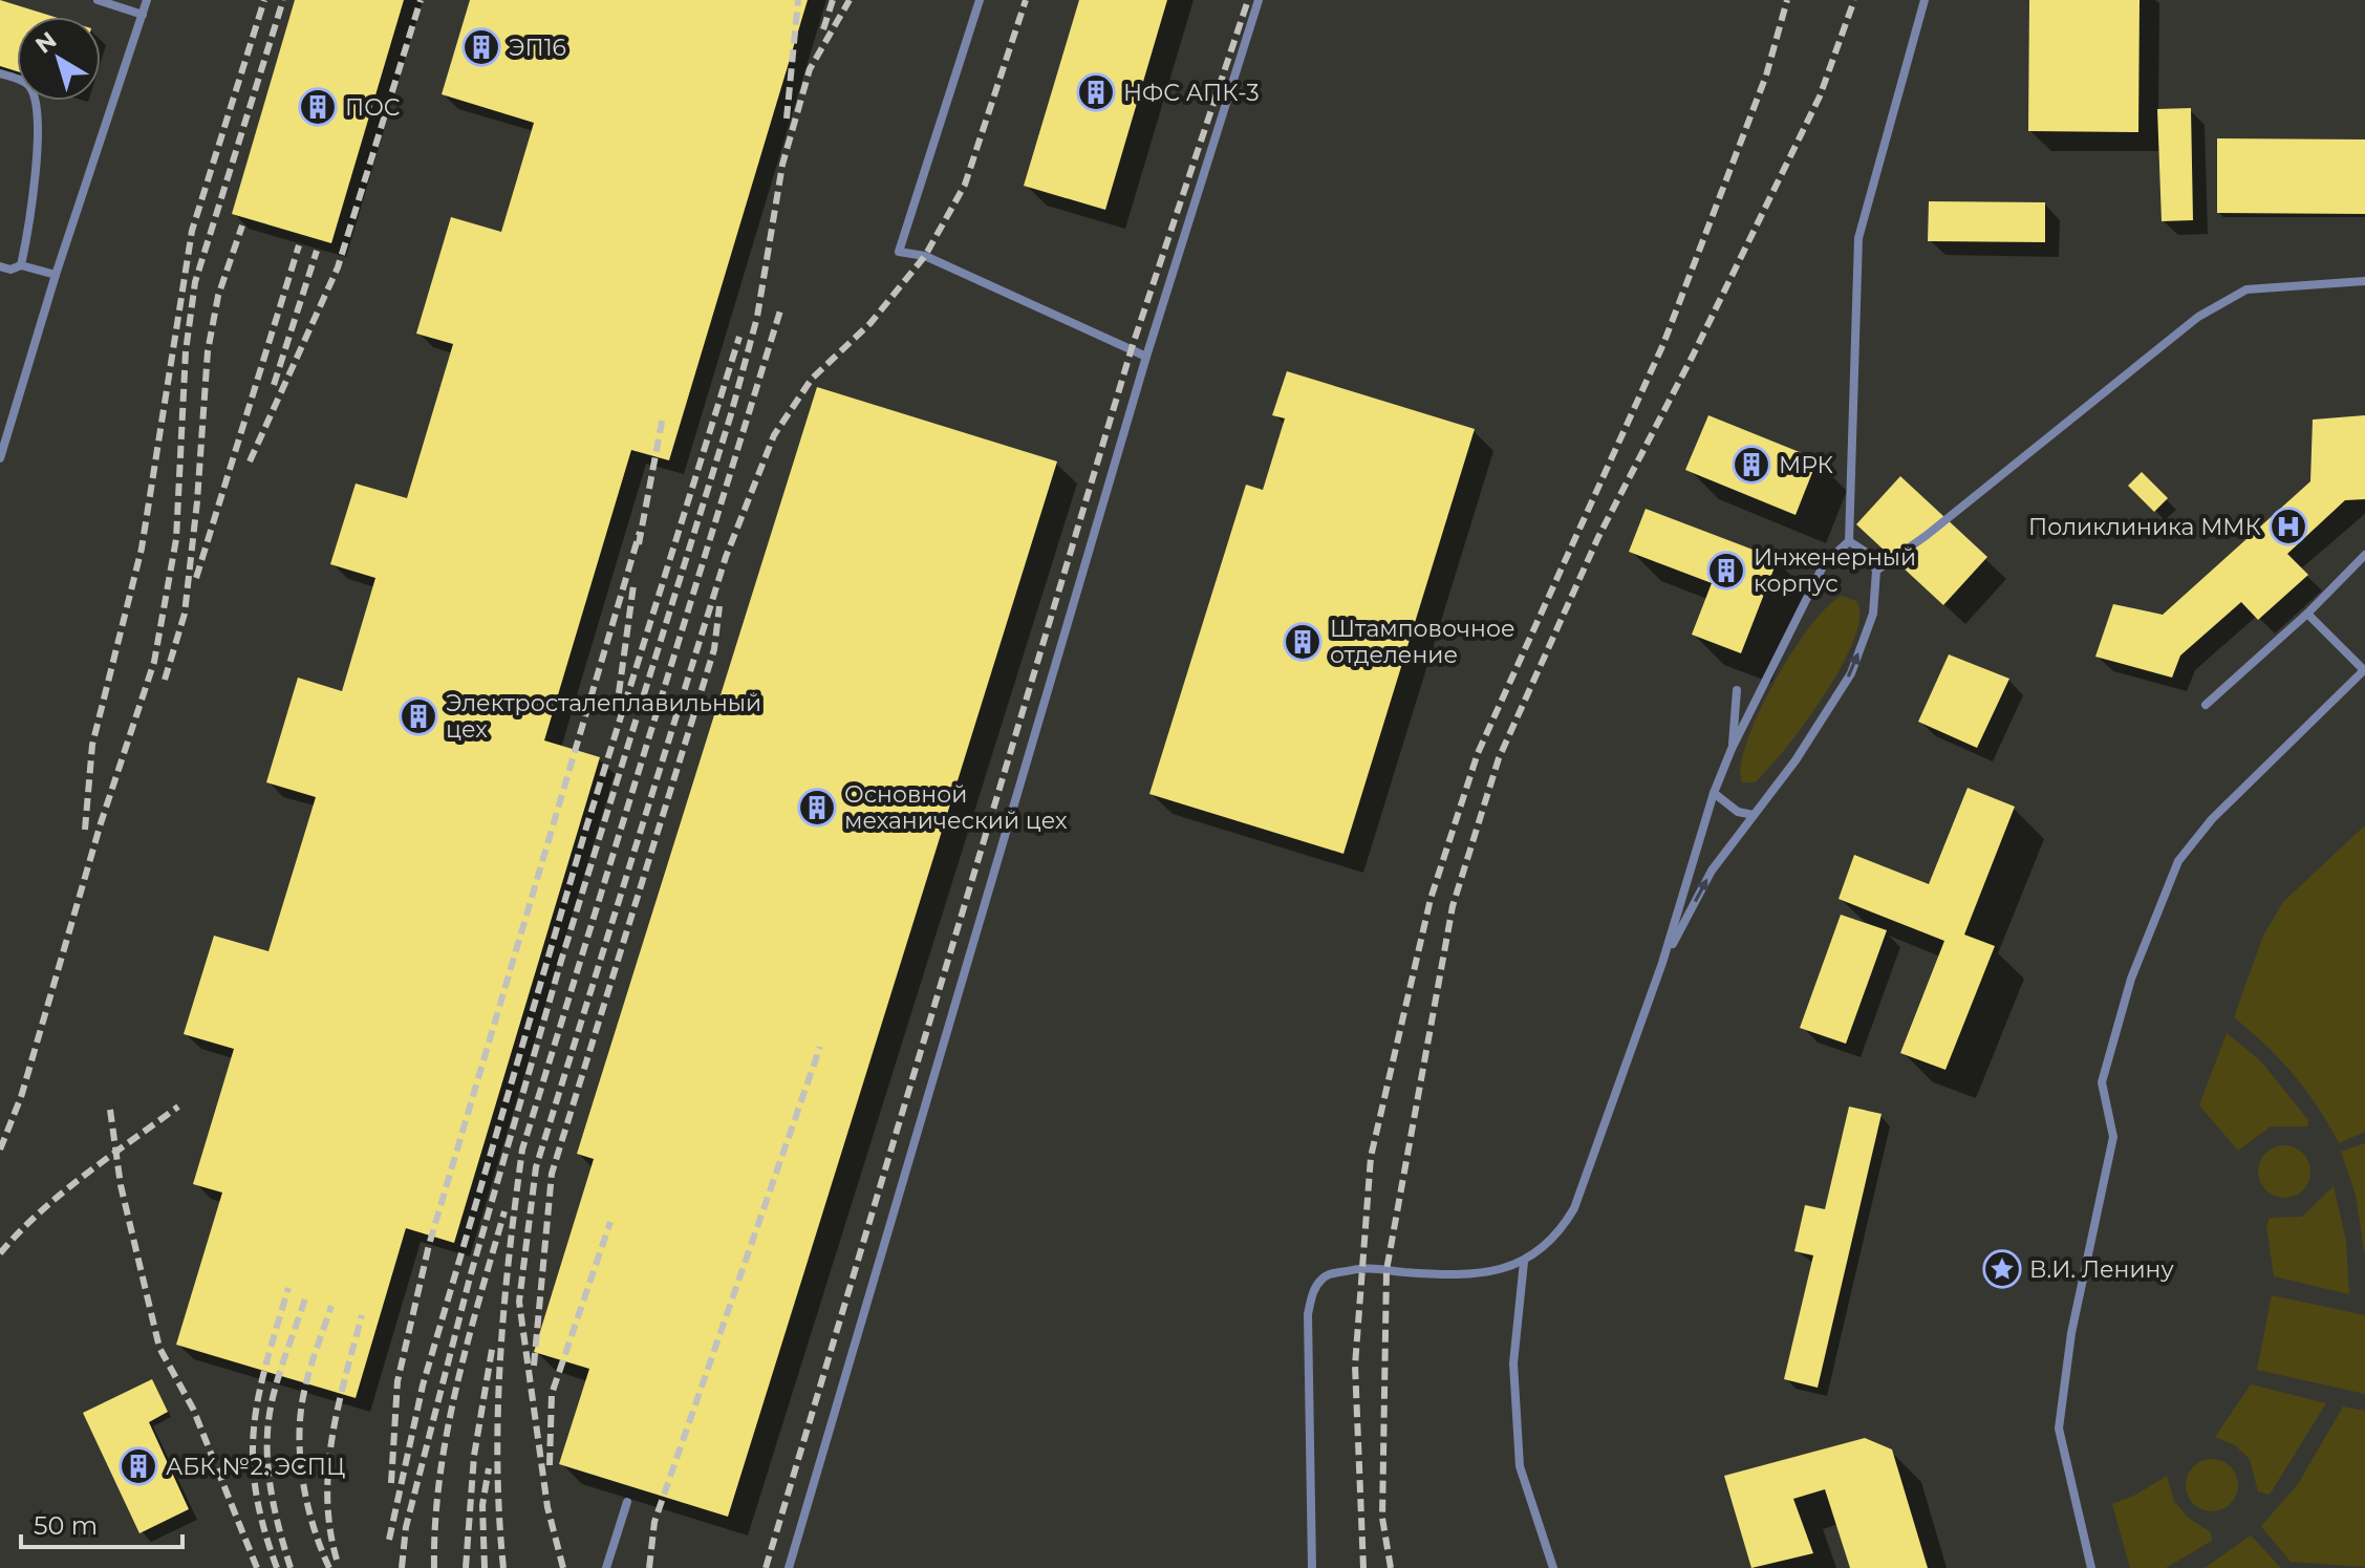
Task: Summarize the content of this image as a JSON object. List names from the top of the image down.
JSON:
{
  "places": {
    "building": [
      "ЭП16",
      "НФС АПК-3",
      "ПОС",
      "МРК",
      "Инженерный корпус",
      "Штамповочное отделение",
      "Электросталеплавильный цех",
      "Основной механический цех",
      "АБК №2. ЭСПЦ"
    ],
    "hospital": ["Поликлиника ММК"],
    "place": ["В.И. Ленину"]
  },
  "scale_bar": "50 m",
  "north": "top left"
}
